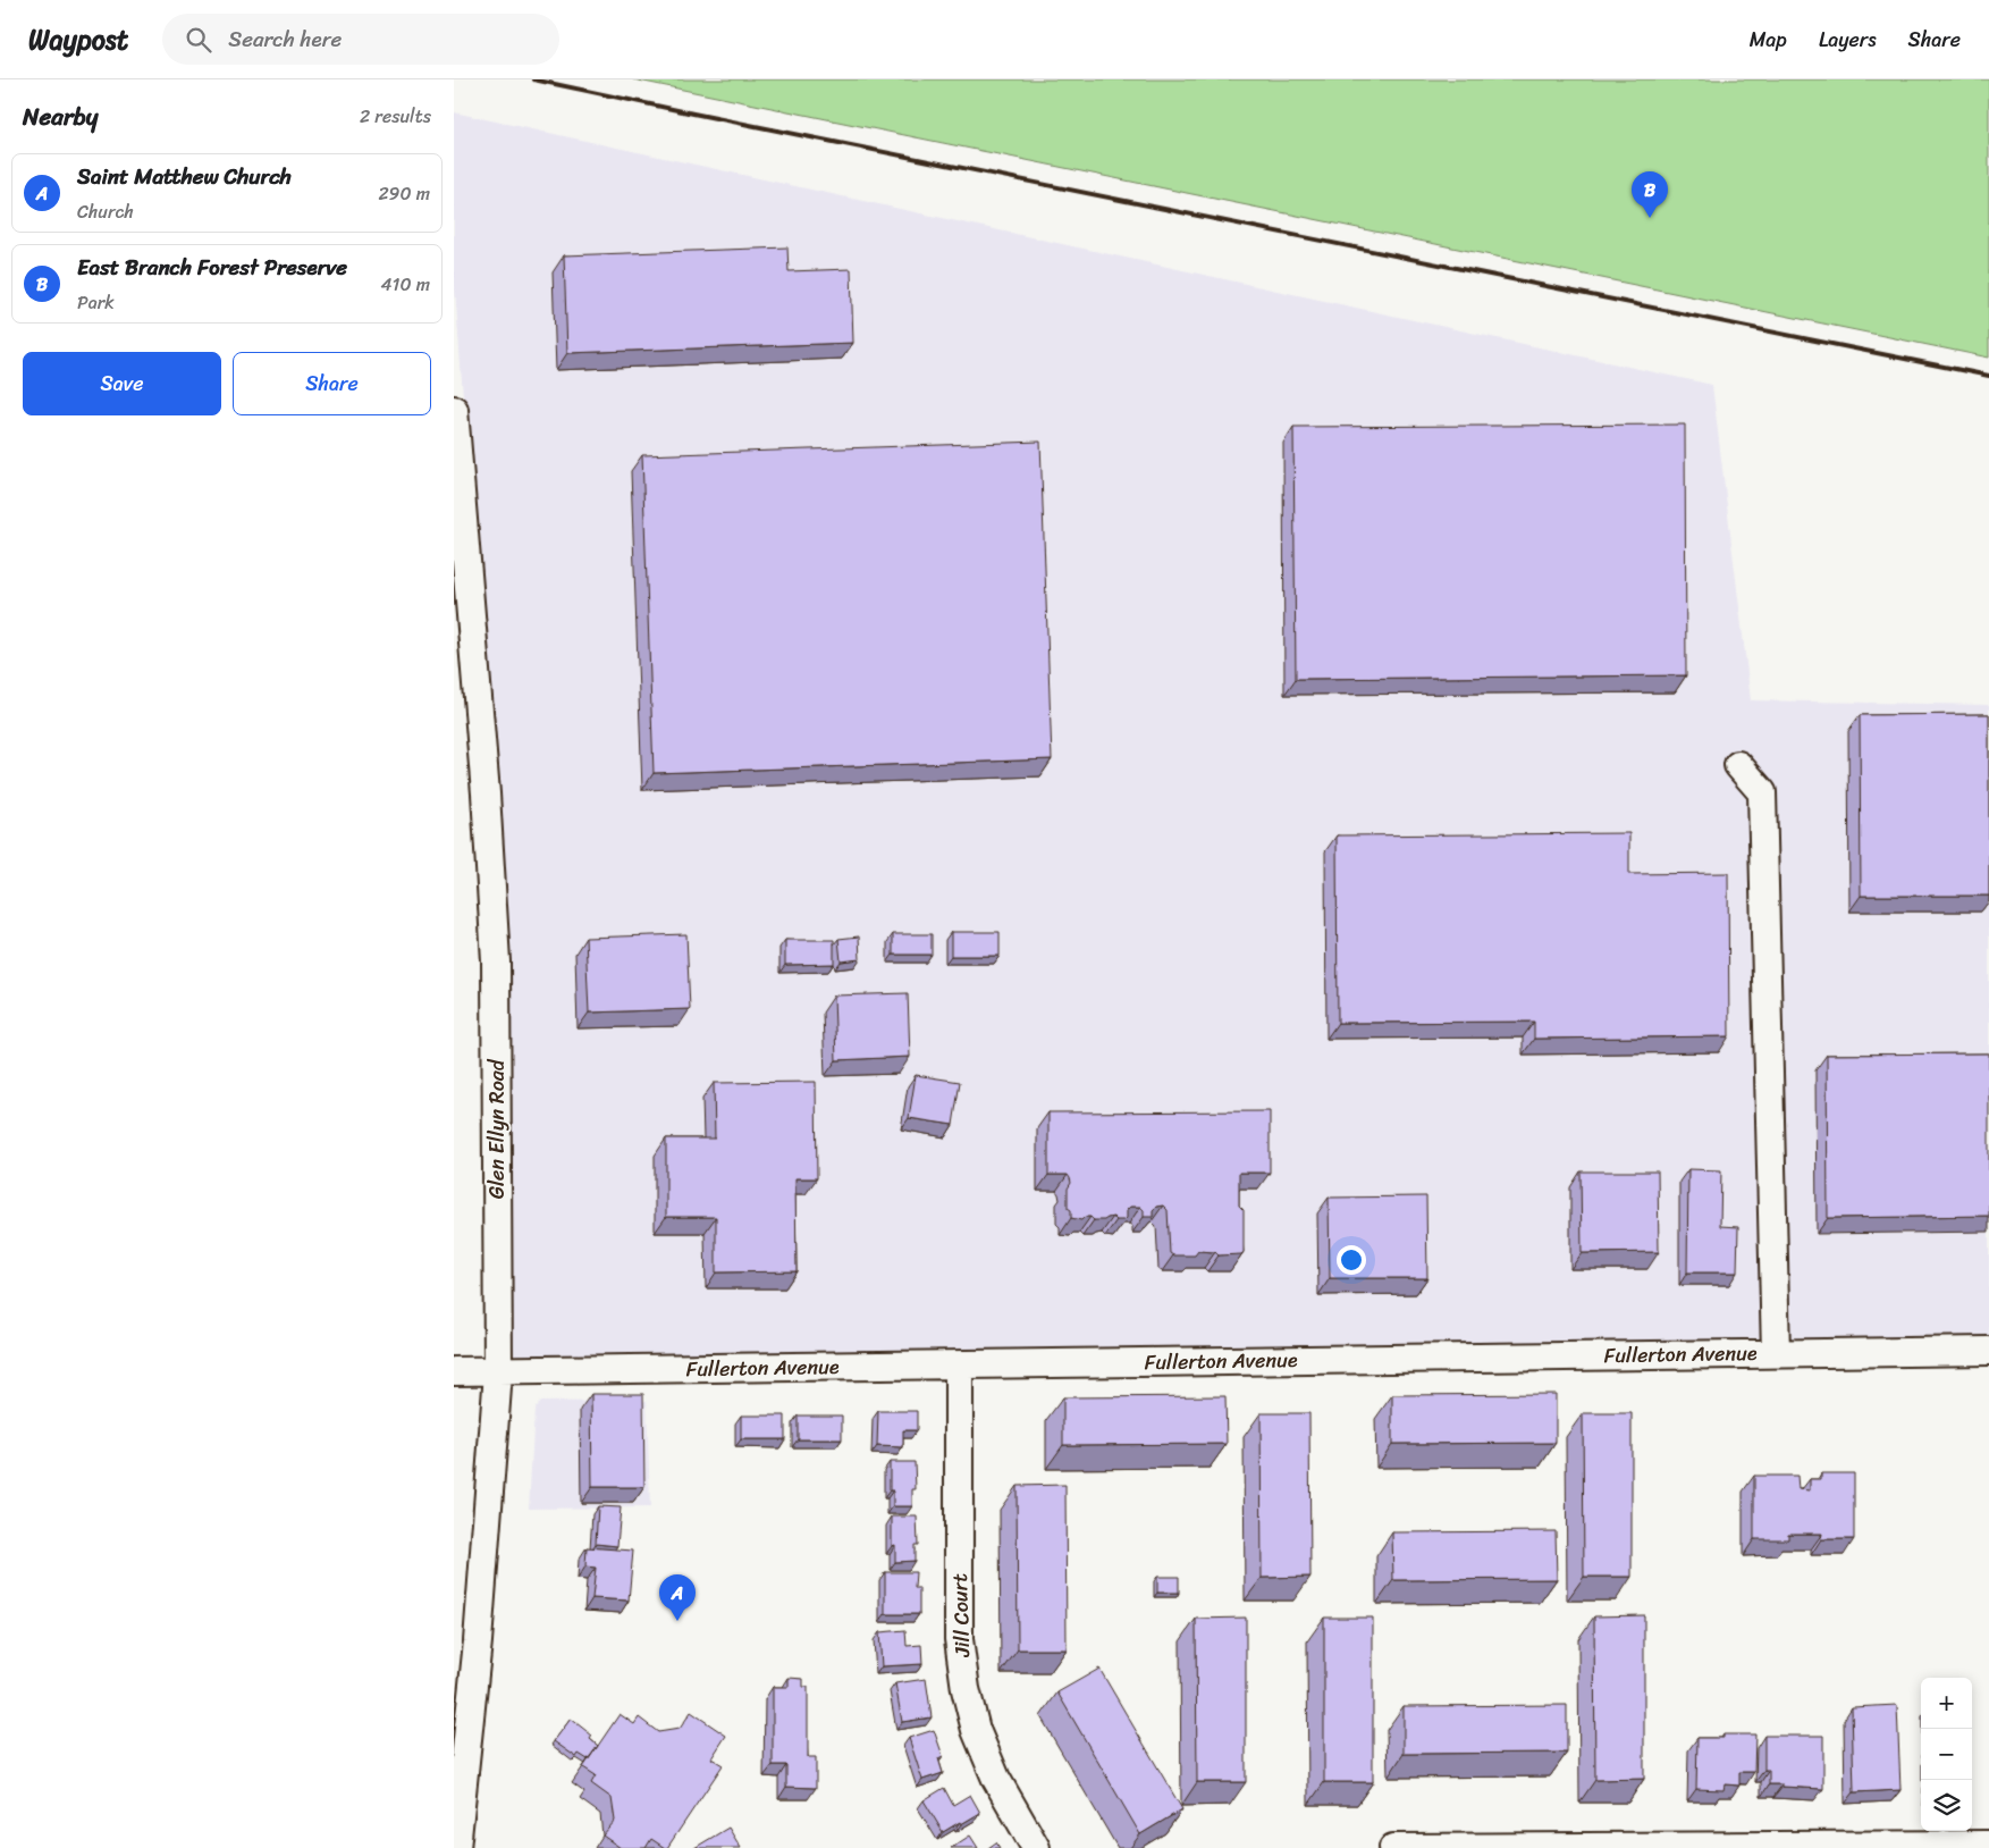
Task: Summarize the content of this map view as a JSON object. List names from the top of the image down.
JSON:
{
  "streets": {
    "street": ["Glen Ellyn Road", "Fullerton Avenue", "Jill Court"]
  },
  "crossings": [
    ["Glen Ellyn Road", "Fullerton Avenue"],
    ["Fullerton Avenue", "Jill Court"]
  ],
  "page": {
    "header": "Waypost",
    "search": "Search here",
    "nav": ["Map", "Layers", "Share"],
    "heading": ["Nearby", "2 results"],
    "list": [
      {
        "mark": "A",
        "name": "Saint Matthew Church",
        "note": "Church",
        "value": "290 m"
      },
      {
        "mark": "B",
        "name": "East Branch Forest Preserve",
        "note": "Park",
        "value": "410 m"
      }
    ],
    "pins": ["B", "A"],
    "buttons": ["Save", "Share"],
    "map_buttons": ["+", "−"]
  }
}
